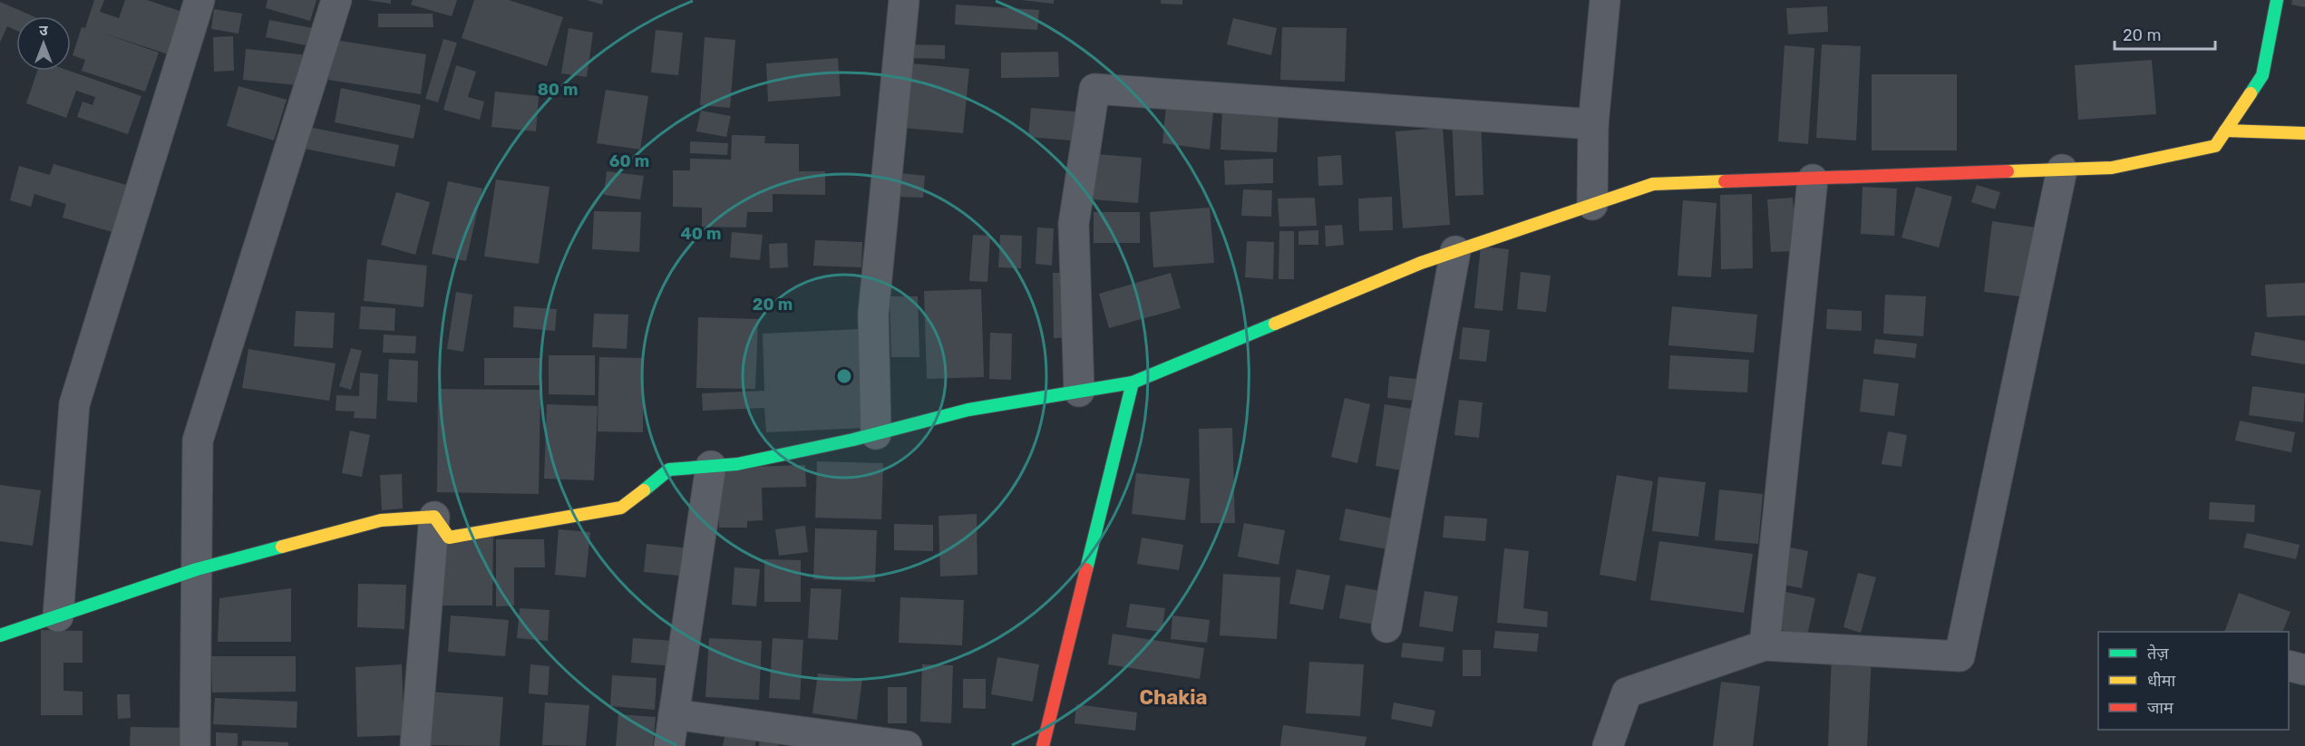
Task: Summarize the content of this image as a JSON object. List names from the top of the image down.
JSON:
{
  "districts": ["Chakia"],
  "legend": ["तेज़", "धीमा", "जाम"],
  "scale_bar": "20 m",
  "north": "top",
  "rings": [
    "80 m",
    "60 m",
    "40 m",
    "20 m"
  ]
}
